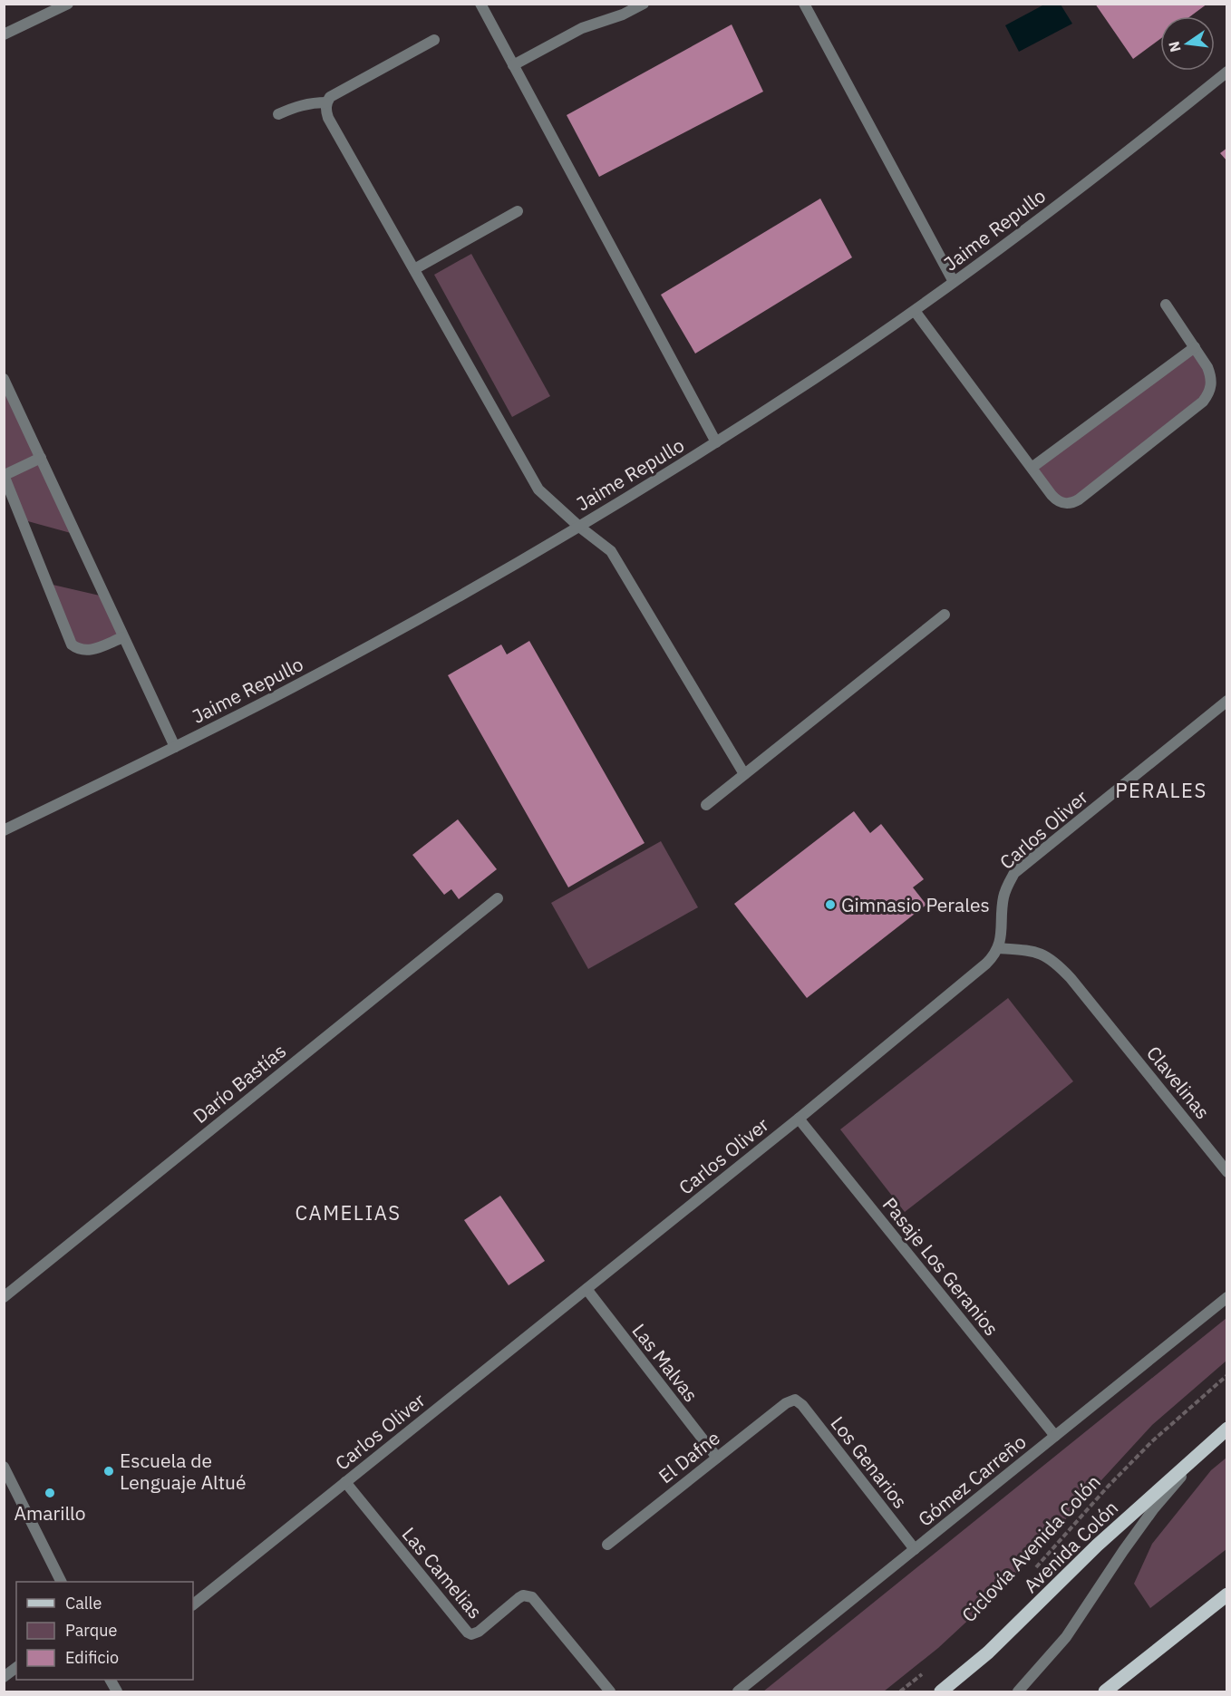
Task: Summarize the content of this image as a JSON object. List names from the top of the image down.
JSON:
{
  "streets": {
    "main road": ["Avenida Colón"],
    "street": [
      "Jaime Repullo",
      "Carlos Oliver",
      "Clavelinas",
      "Darío Bastías",
      "Pasaje Los Geranios",
      "Las Malvas",
      "El Dafne",
      "Los Genarios",
      "Gómez Carreño",
      "Las Camelias"
    ],
    "path": ["Ciclovía Avenida Colón"]
  },
  "crossings": [
    ["Carlos Oliver", "Clavelinas"],
    ["Carlos Oliver", "Pasaje Los Geranios"],
    ["Carlos Oliver", "Las Malvas"],
    ["Carlos Oliver", "Las Camelias"],
    ["Pasaje Los Geranios", "Gómez Carreño"],
    ["Las Malvas", "El Dafne"],
    ["El Dafne", "Los Genarios"],
    ["Los Genarios", "Gómez Carreño"]
  ],
  "districts": ["PERALES", "CAMELIAS"],
  "places": ["Gimnasio Perales", "Escuela de Lenguaje Altué", "Amarillo"],
  "legend": ["Calle", "Parque", "Edificio"],
  "north": "left"
}
